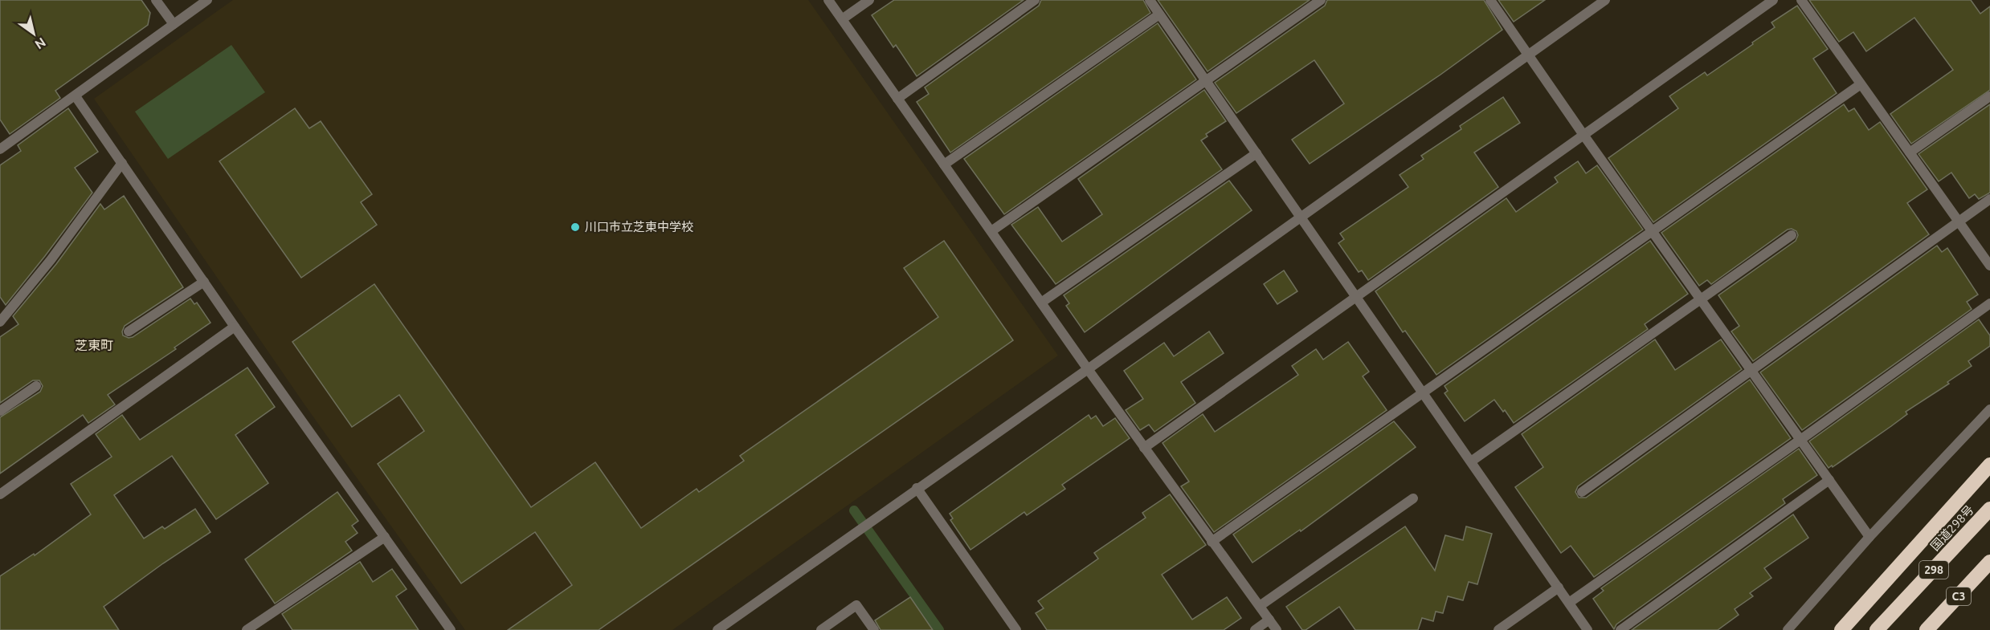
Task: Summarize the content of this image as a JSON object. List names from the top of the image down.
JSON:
{
  "streets": {
    "highway": ["国道298号", "298", "C3"]
  },
  "districts": ["芝東町"],
  "places": ["川口市立芝東中学校"],
  "north": "bottom right"
}
